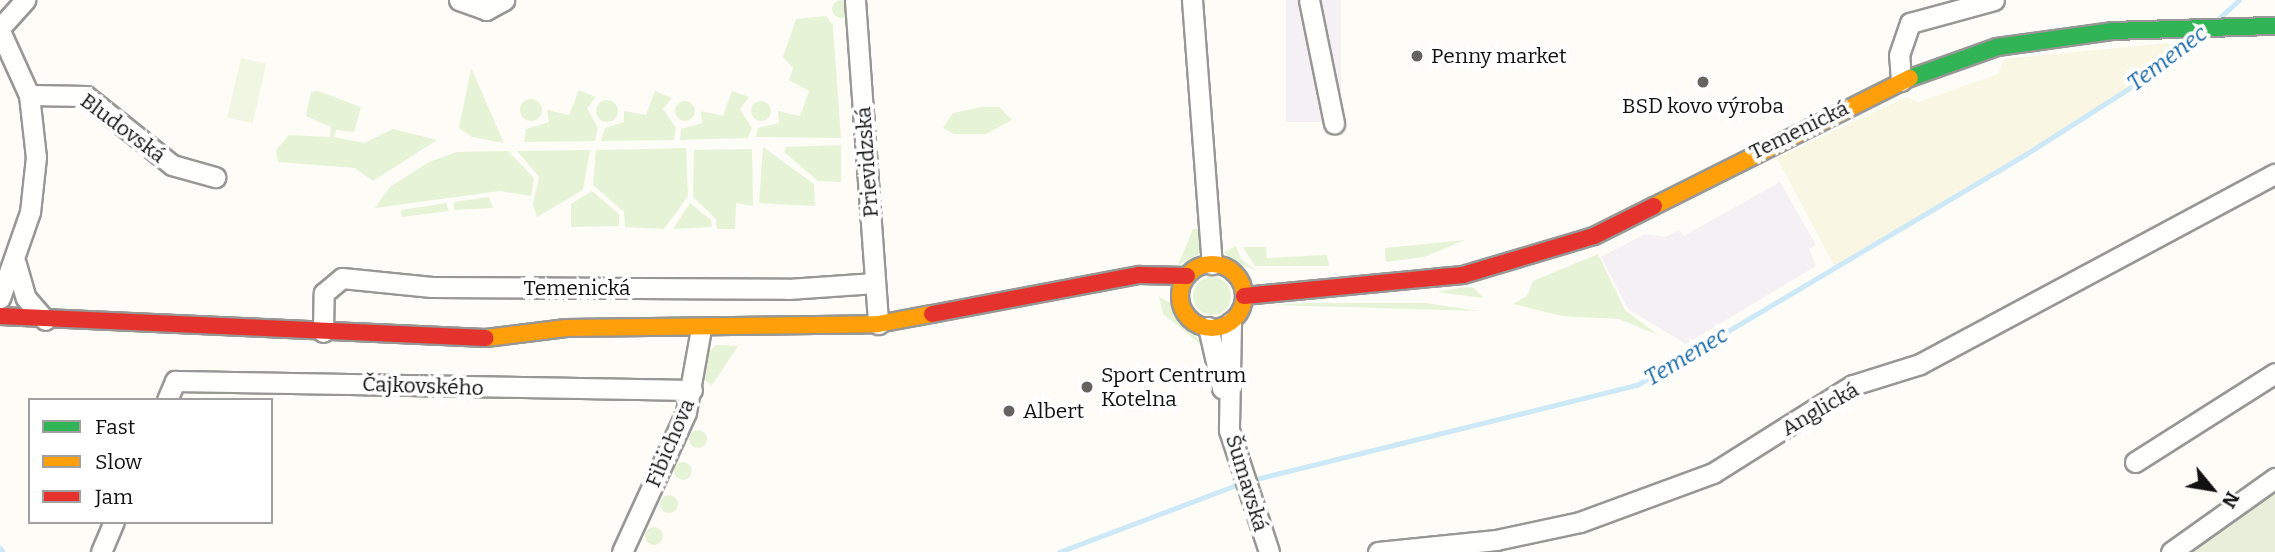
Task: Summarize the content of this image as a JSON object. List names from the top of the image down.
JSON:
{
  "streets": {
    "street": [
      "Bludovská",
      "Temenická",
      "Prievidzská",
      "Čajkovského",
      "Anglická",
      "Fibichova",
      "Šumavská"
    ]
  },
  "crossings": [
    ["Temenická", "Prievidzská"],
    ["Temenická", "Fibichova"],
    ["Temenická", "Šumavská"],
    ["Čajkovského", "Fibichova"]
  ],
  "water": ["Temenec"],
  "places": [
    "Penny market",
    "BSD kovo výroba",
    "Sport Centrum Kotelna",
    "Albert"
  ],
  "legend": ["Fast", "Slow", "Jam"],
  "north": "bottom right"
}
